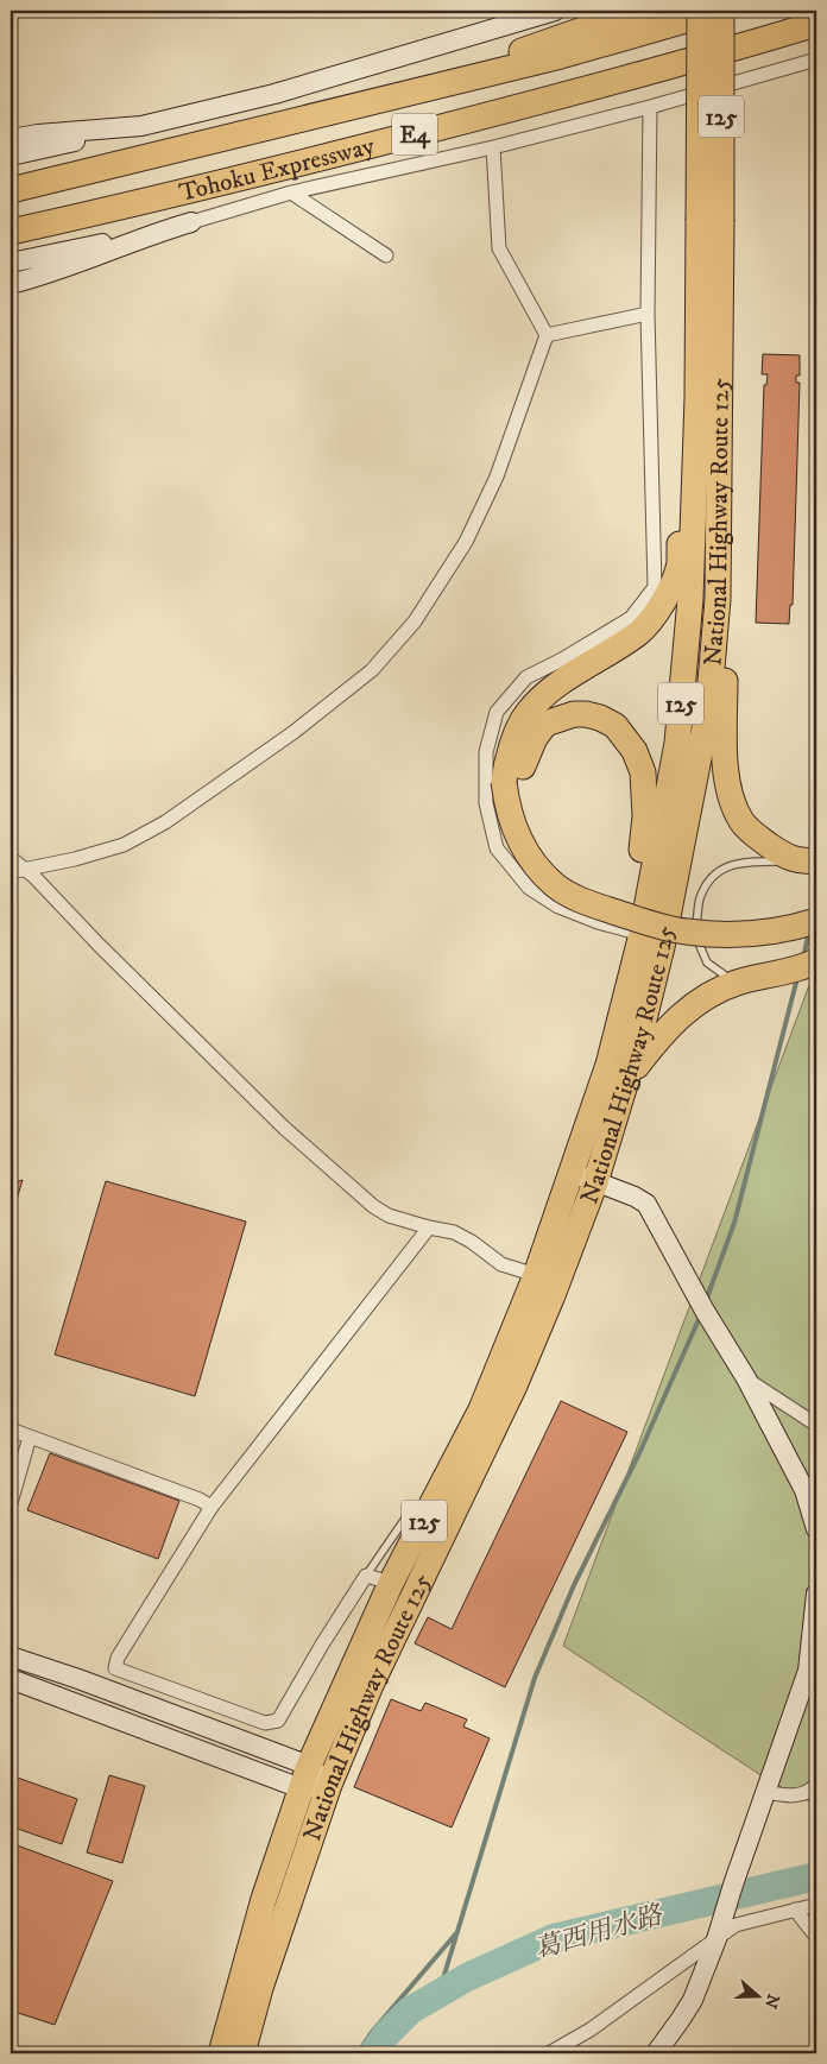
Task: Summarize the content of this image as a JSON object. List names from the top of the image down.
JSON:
{
  "streets": {
    "highway": [
      "125",
      "E4",
      "Tohoku Expressway",
      "National Highway Route 125"
    ]
  },
  "crossings": [
    ["Tohoku Expressway", "National Highway Route 125"]
  ],
  "water": ["葛西用水路"],
  "north": "right"
}
